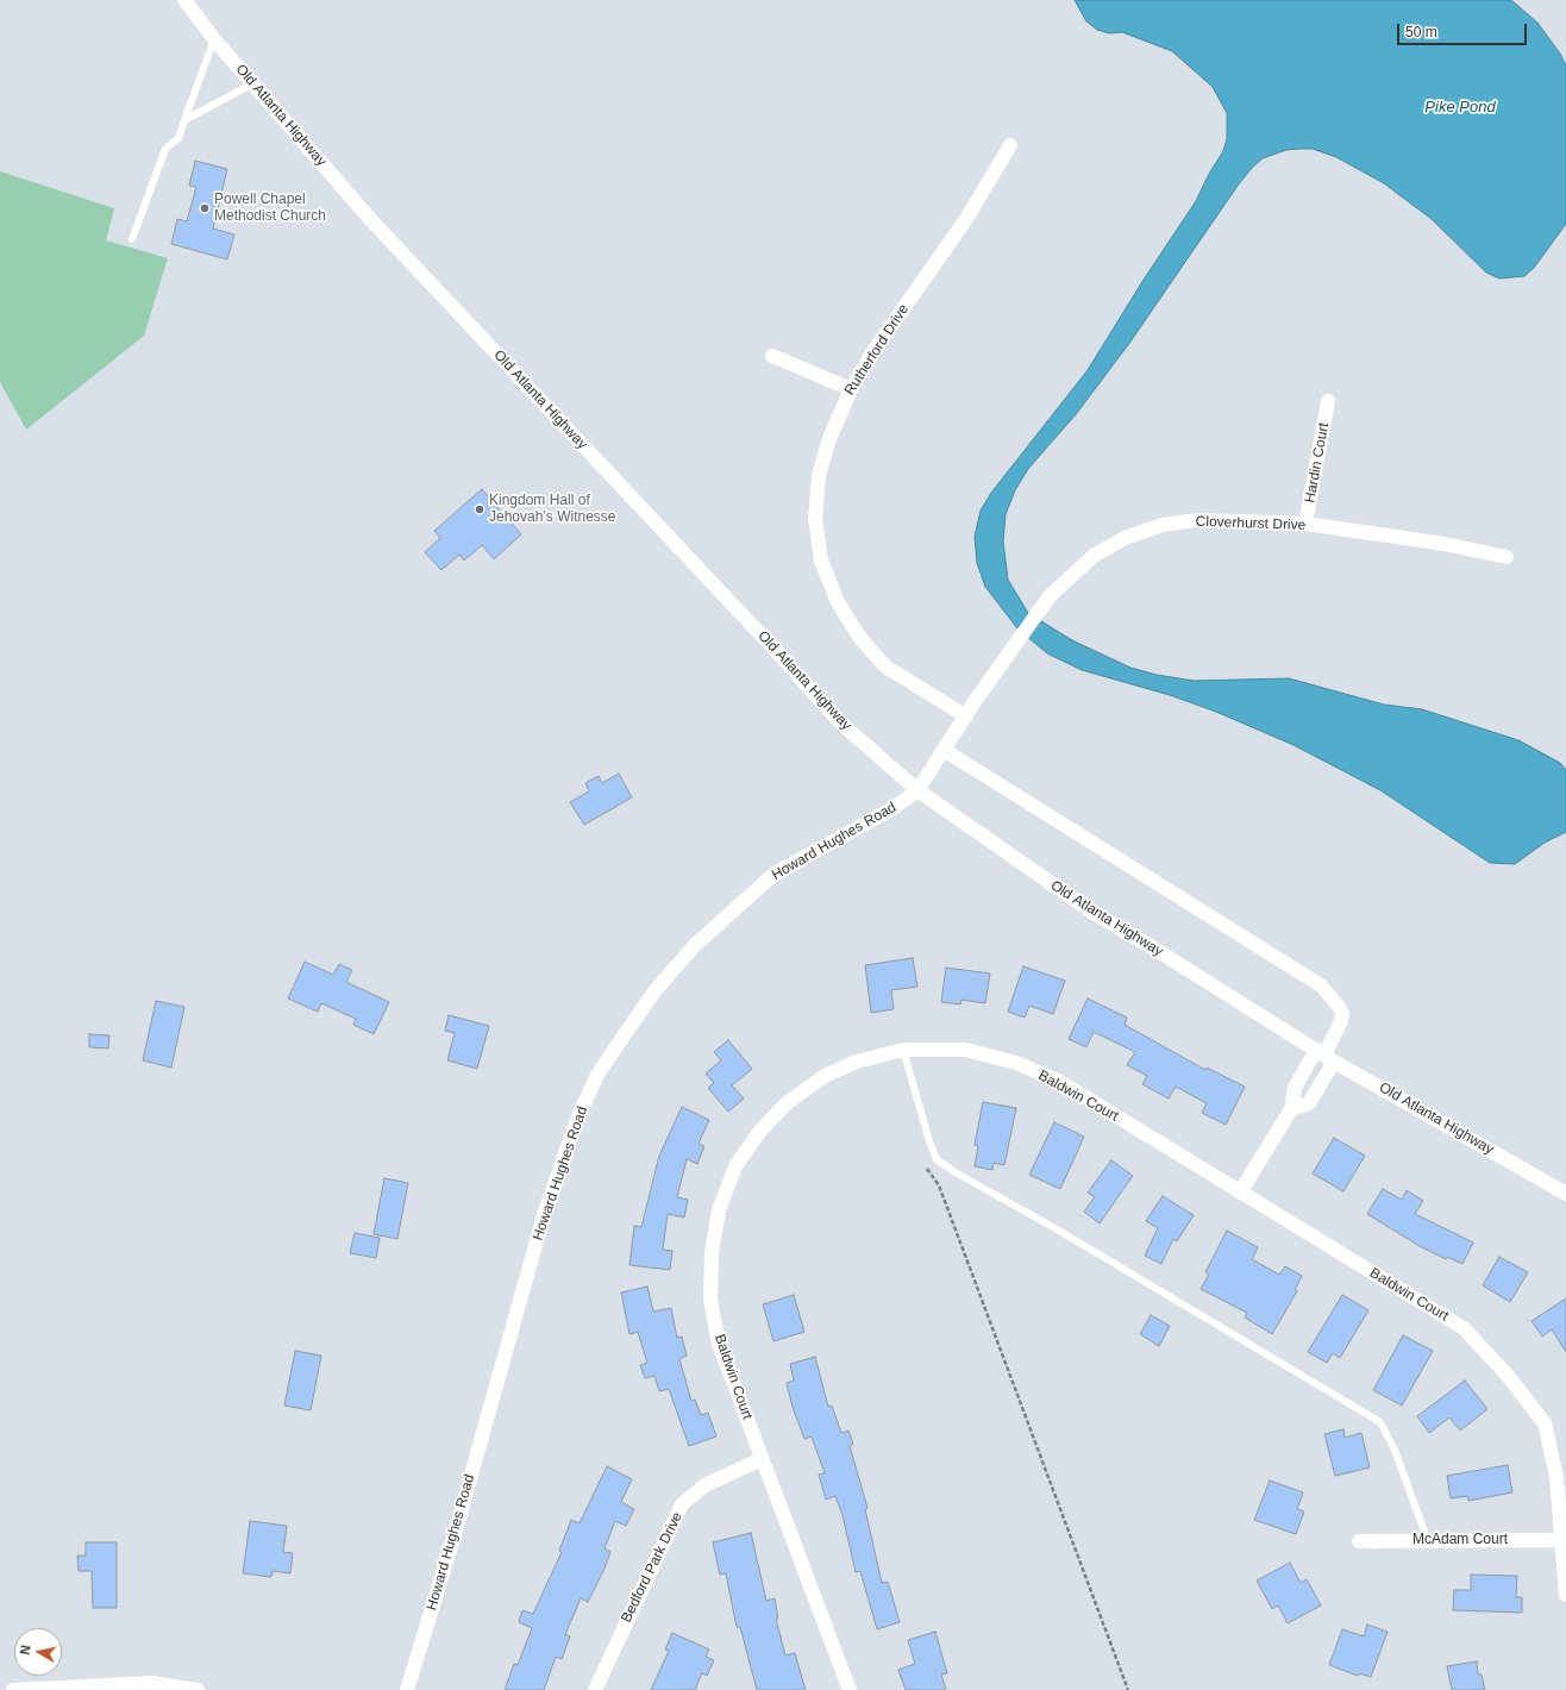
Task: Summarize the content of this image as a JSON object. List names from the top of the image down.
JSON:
{
  "streets": {
    "street": [
      "Old Atlanta Highway",
      "Rutherford Drive",
      "Hardin Court",
      "Cloverhurst Drive",
      "Howard Hughes Road",
      "Baldwin Court",
      "McAdam Court",
      "Bedford Park Drive"
    ]
  },
  "crossings": [
    ["Old Atlanta Highway", "Cloverhurst Drive"],
    ["Old Atlanta Highway", "Howard Hughes Road"],
    ["Rutherford Drive", "Cloverhurst Drive"],
    ["Hardin Court", "Cloverhurst Drive"],
    ["Cloverhurst Drive", "Howard Hughes Road"],
    ["Baldwin Court", "McAdam Court"],
    ["Baldwin Court", "Bedford Park Drive"]
  ],
  "water": ["Pike Pond"],
  "places": ["Powell Chapel Methodist Church", "Kingdom Hall of Jehovah’s Witnesse"],
  "scale_bar": "50 m",
  "north": "left"
}
